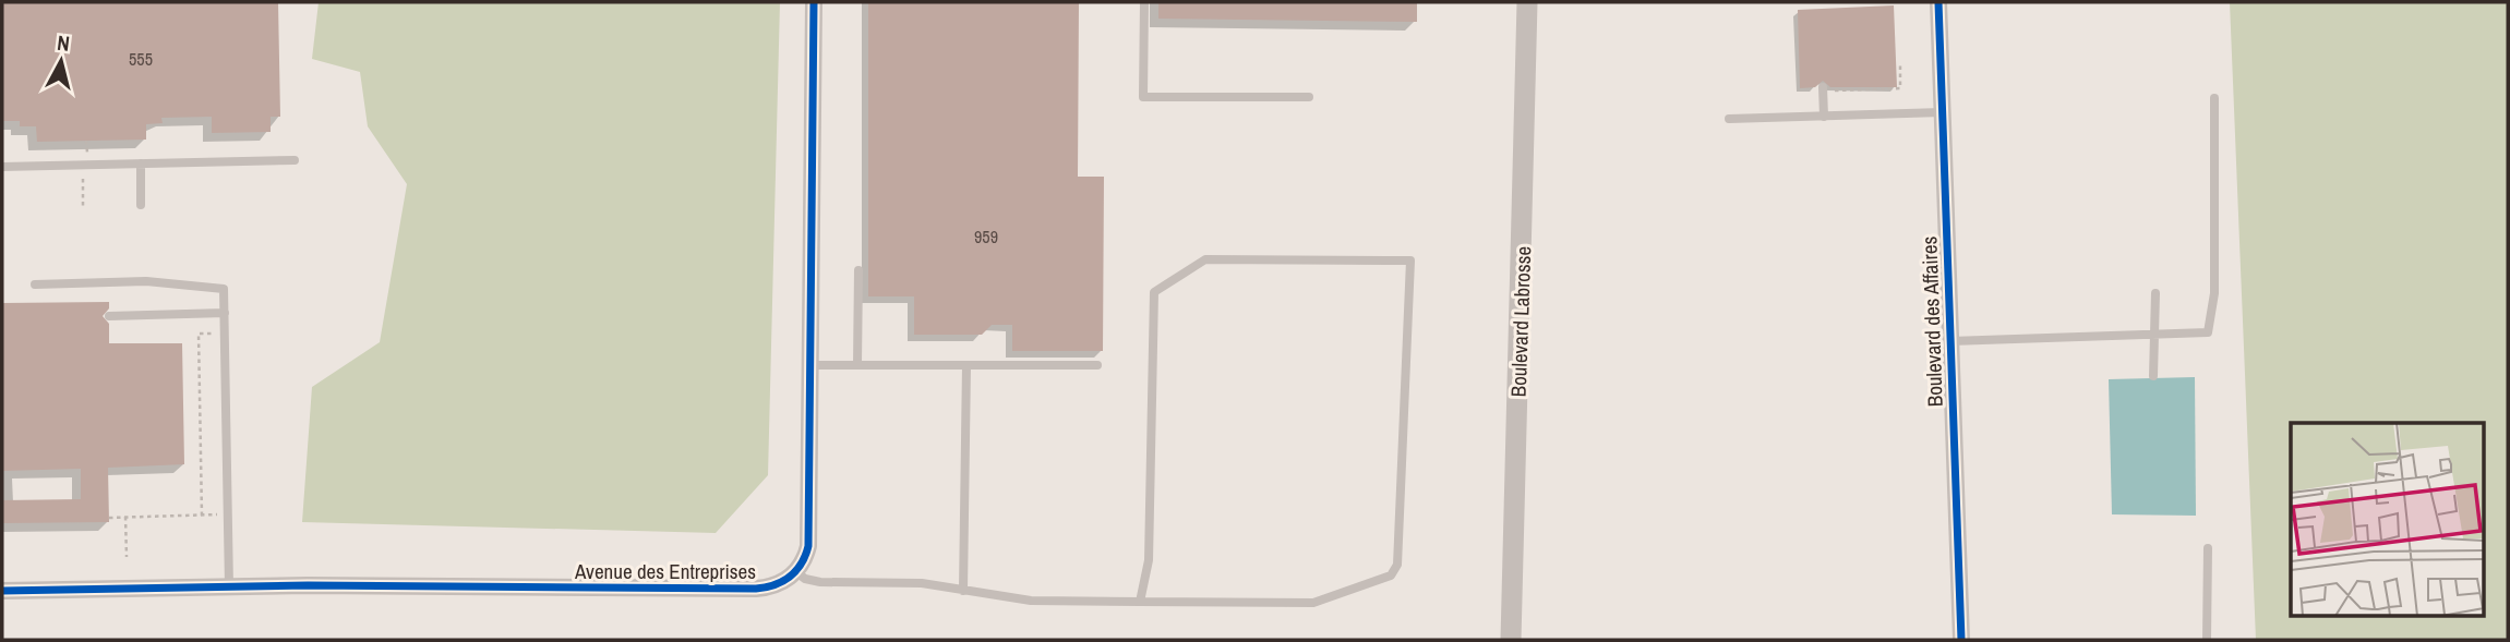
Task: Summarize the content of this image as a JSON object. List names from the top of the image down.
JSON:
{
  "streets": {
    "street": ["Boulevard Labrosse", "Boulevard des Affaires", "Avenue des Entreprises"]
  },
  "house_numbers": ["555", "959"],
  "north": "top"
}
